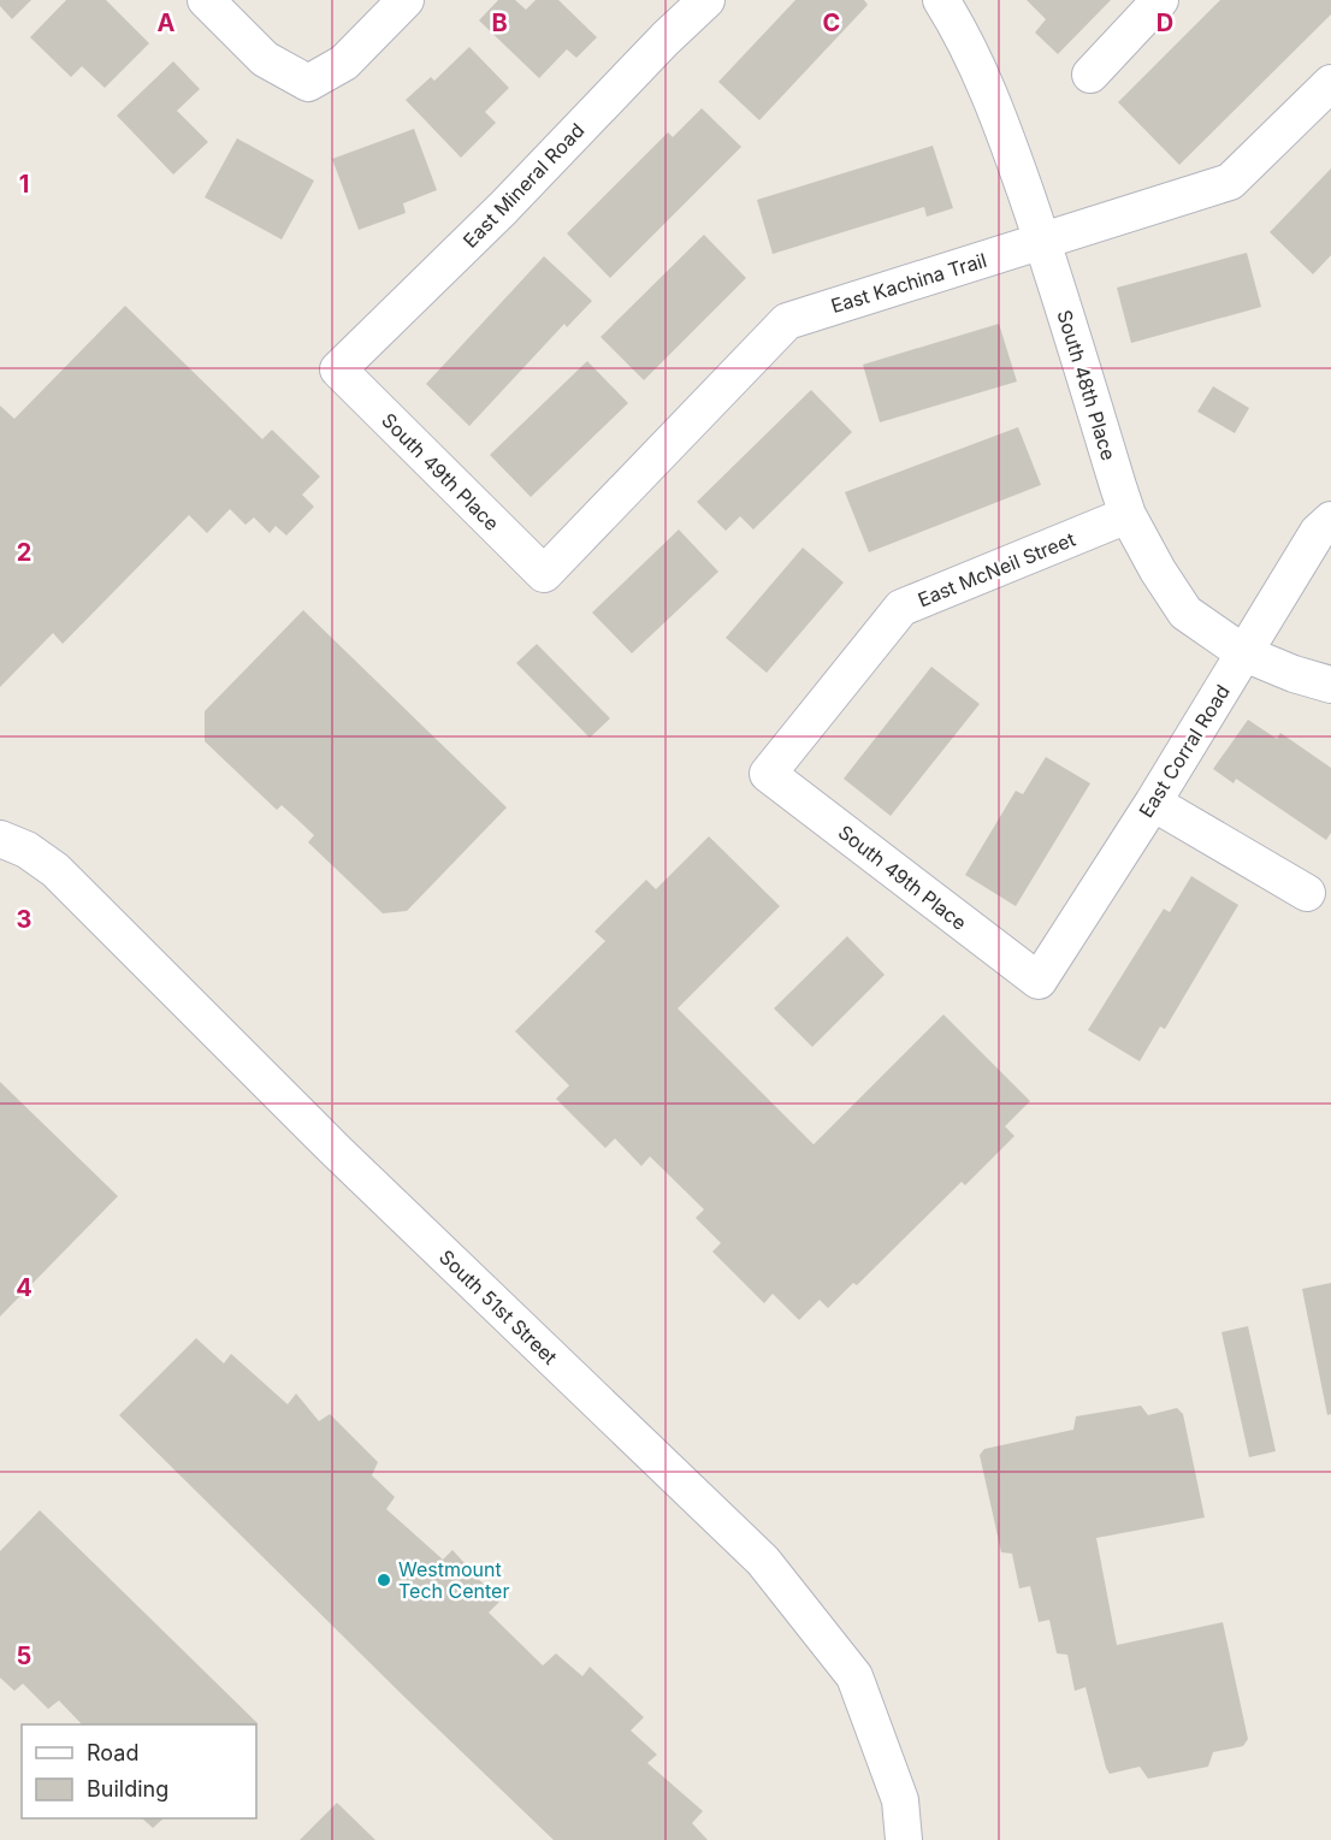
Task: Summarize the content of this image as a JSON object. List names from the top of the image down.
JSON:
{
  "streets": {
    "street": [
      "East Mineral Road",
      "East Kachina Trail",
      "South 48th Place",
      "South 49th Place",
      "East McNeil Street",
      "East Corral Road",
      "South 51st Street"
    ]
  },
  "crossings": [
    ["East Mineral Road", "South 49th Place"],
    ["East Kachina Trail", "South 48th Place"],
    ["East Kachina Trail", "South 49th Place"],
    ["South 48th Place", "East McNeil Street"],
    ["South 48th Place", "East Corral Road"],
    ["South 49th Place", "East McNeil Street"],
    ["South 49th Place", "East Corral Road"]
  ],
  "places": ["Westmount Tech Center"],
  "legend": ["Road", "Building"],
  "grid": {
    "columns": [
      "A",
      "B",
      "C",
      "D"
    ],
    "rows": [
      "1",
      "2",
      "3",
      "4",
      "5"
    ]
  }
}
